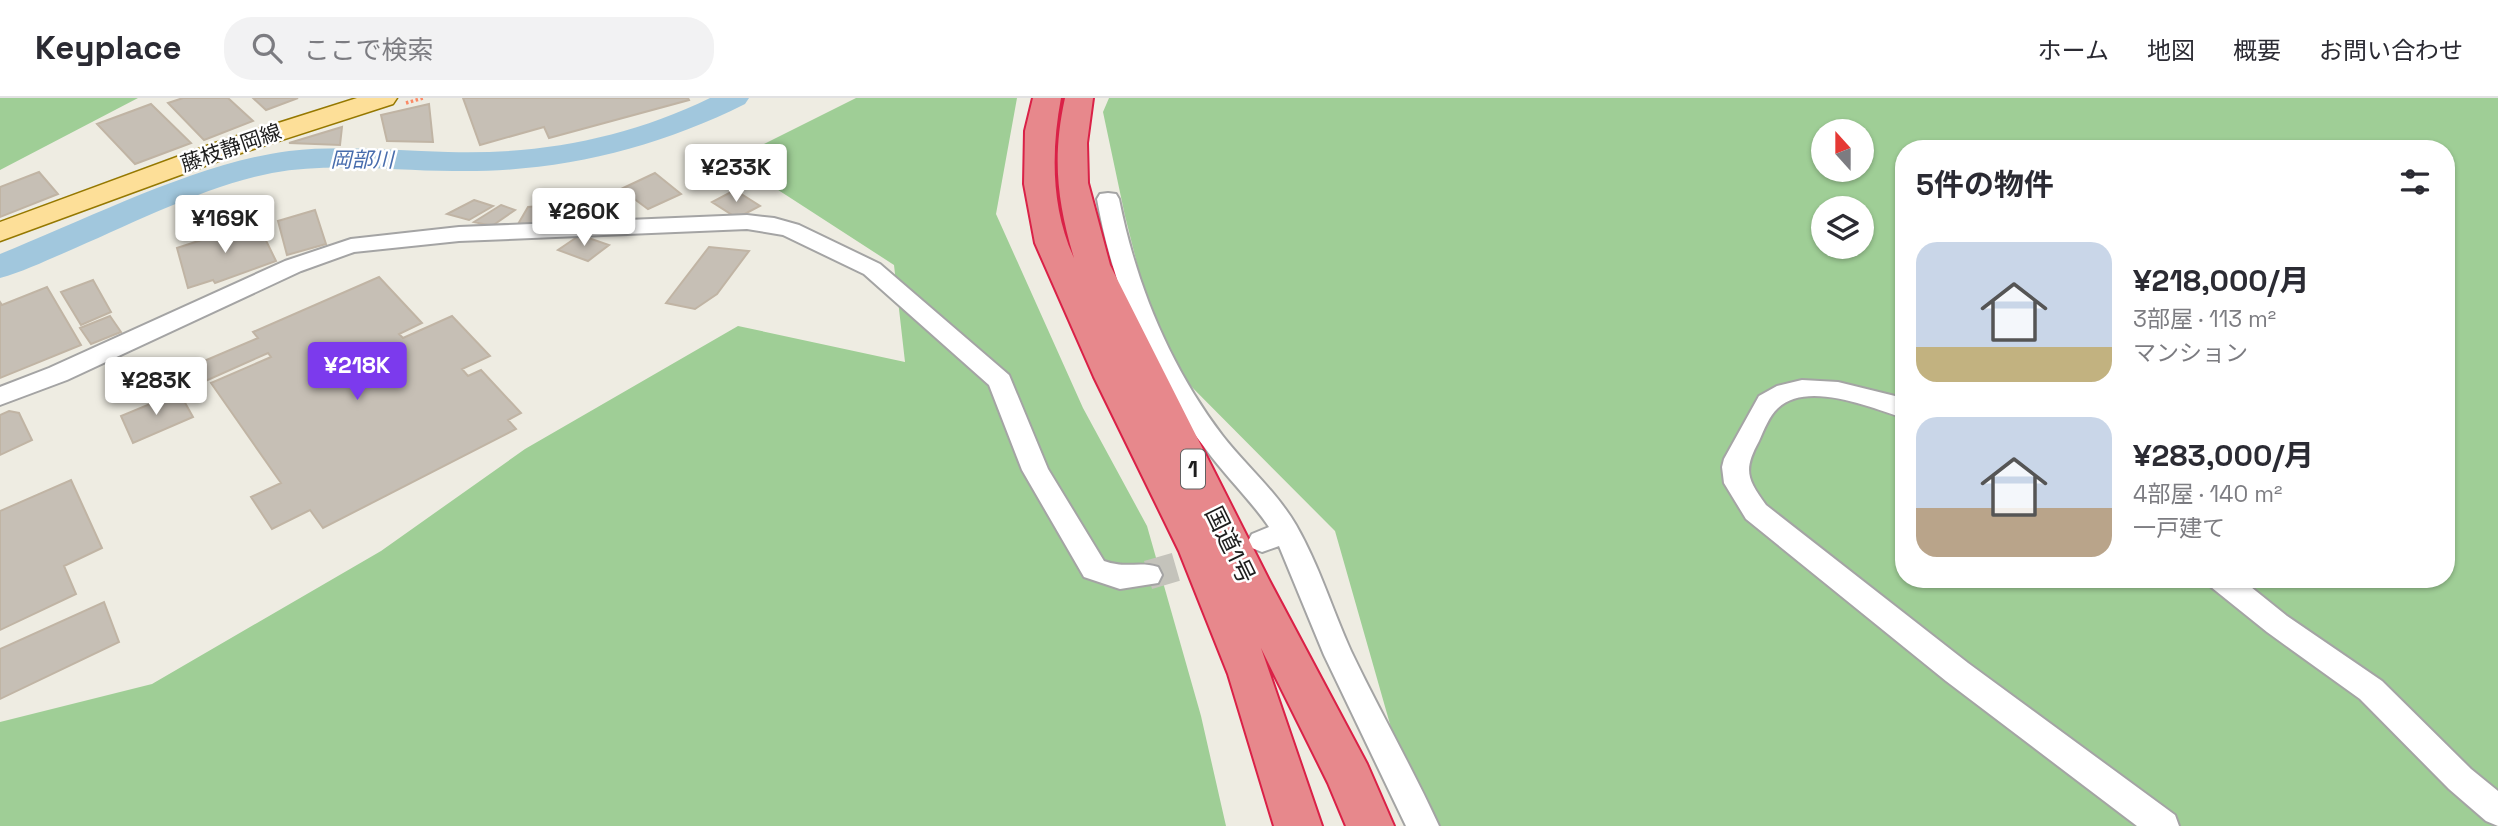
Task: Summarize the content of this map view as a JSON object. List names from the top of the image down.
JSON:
{
  "streets": {
    "highway": ["1", "国道1号"],
    "main road": ["藤枝静岡線"]
  },
  "water": ["岡部川"],
  "north": "top",
  "page": {
    "header": "Keyplace",
    "search": "ここで検索",
    "nav": [
      "ホーム",
      "地図",
      "概要",
      "お問い合わせ"
    ],
    "heading": "5件の物件",
    "price": [
      "¥233K",
      "¥260K",
      "¥169K",
      "¥218K",
      "¥283K"
    ],
    "list": [
      {
        "name": "¥218,000/月",
        "note": "3部屋 · 113 m² · マンション"
      },
      {
        "name": "¥283,000/月",
        "note": "4部屋 · 140 m² · 一戸建て"
      }
    ]
  }
}
